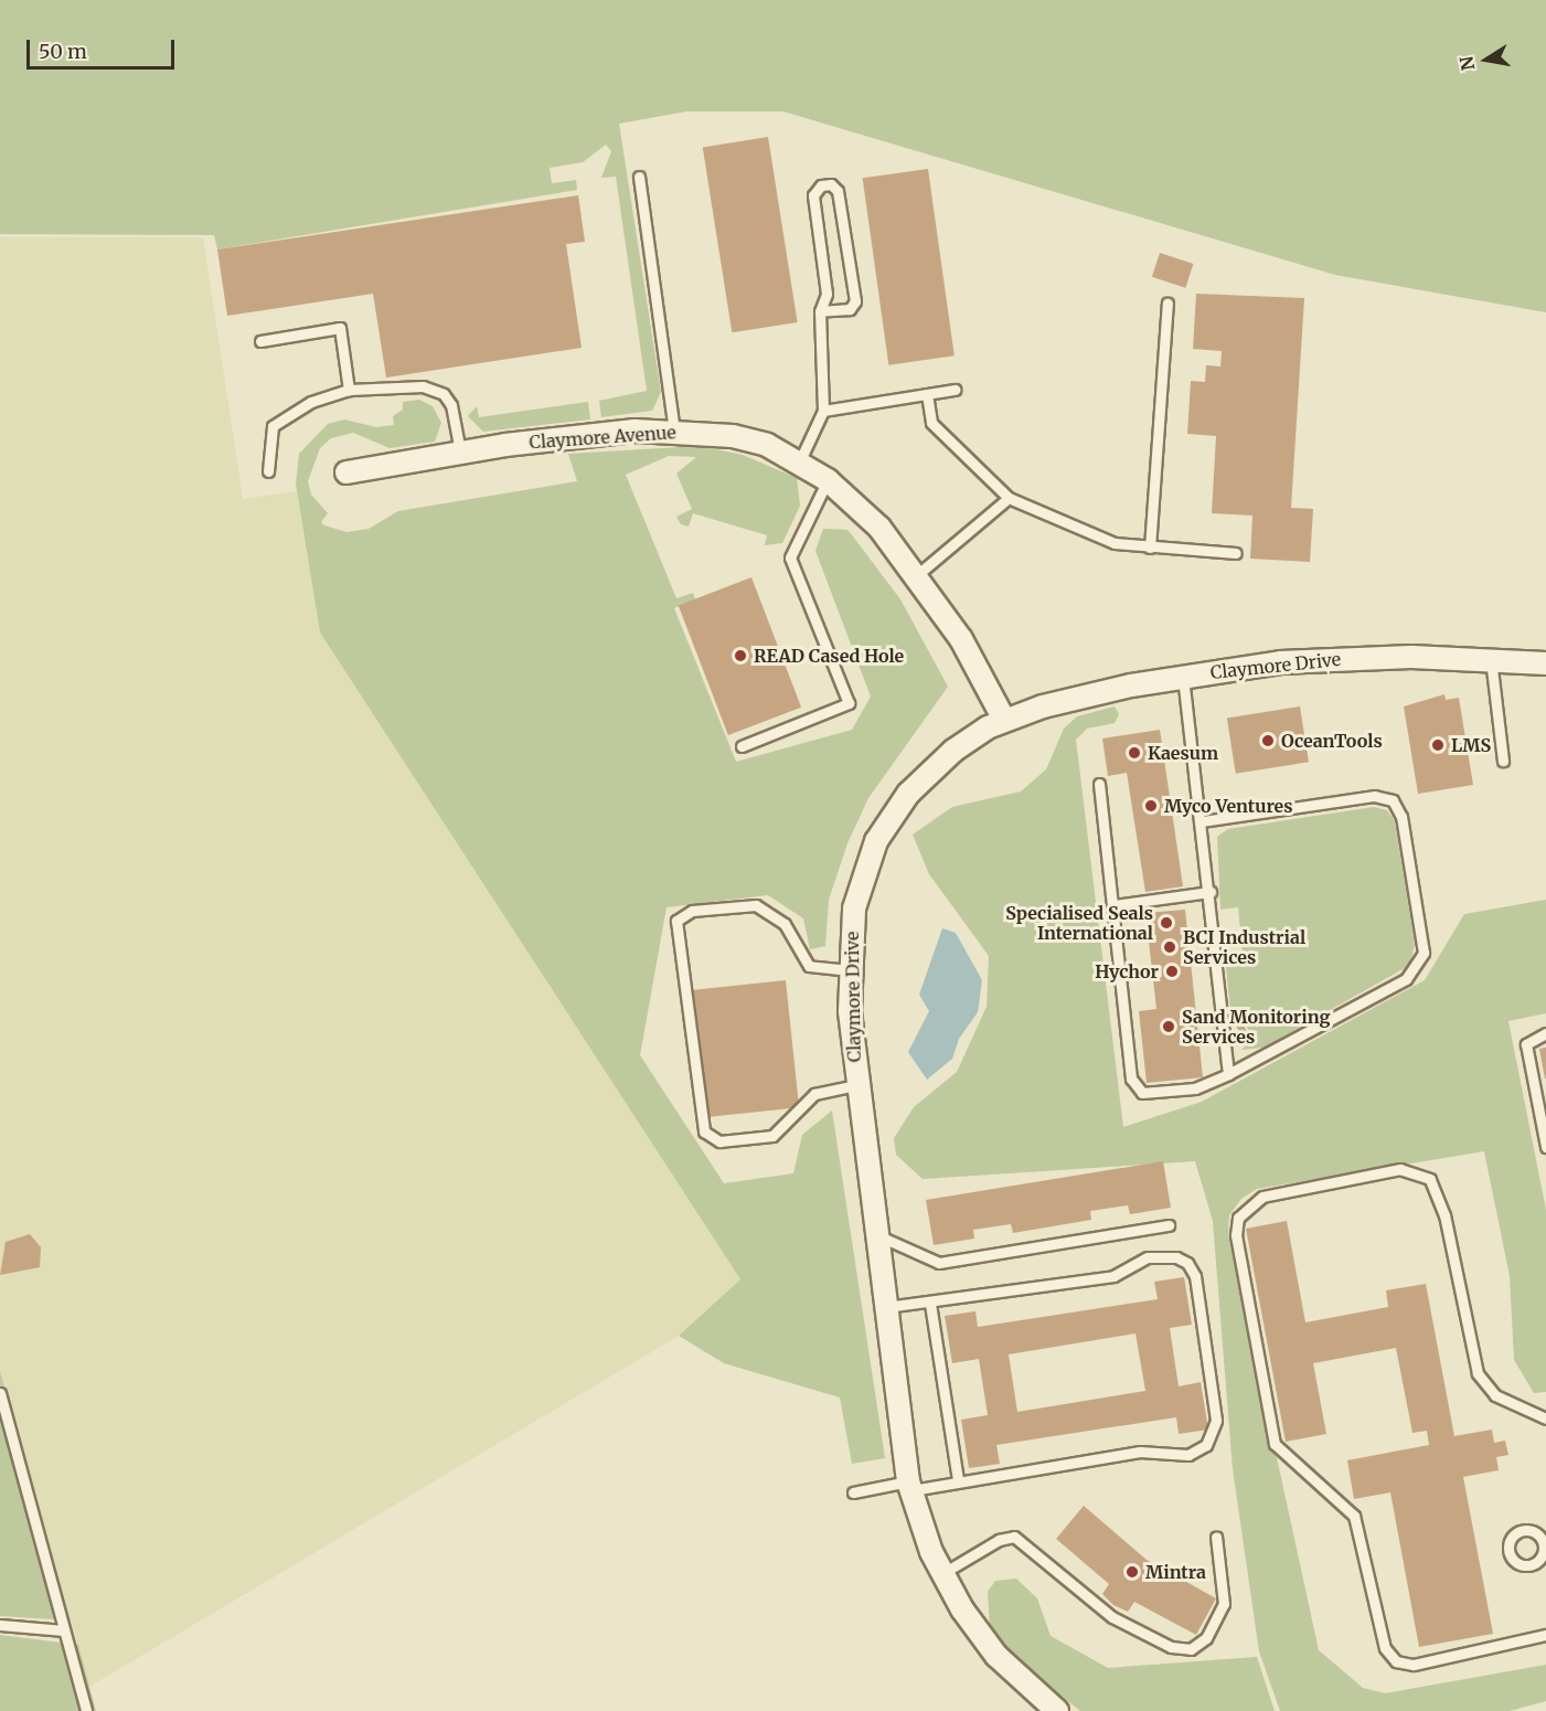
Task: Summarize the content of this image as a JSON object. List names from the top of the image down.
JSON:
{
  "streets": {
    "street": ["Claymore Avenue", "Claymore Drive"]
  },
  "crossings": [
    ["Claymore Avenue", "Claymore Drive"]
  ],
  "places": [
    "READ Cased Hole",
    "OceanTools",
    "LMS",
    "Kaesum",
    "Myco Ventures",
    "Specialised Seals International",
    "BCI Industrial Services",
    "Hychor",
    "Sand Monitoring Services",
    "Mintra"
  ],
  "scale_bar": "50 m",
  "north": "left"
}
